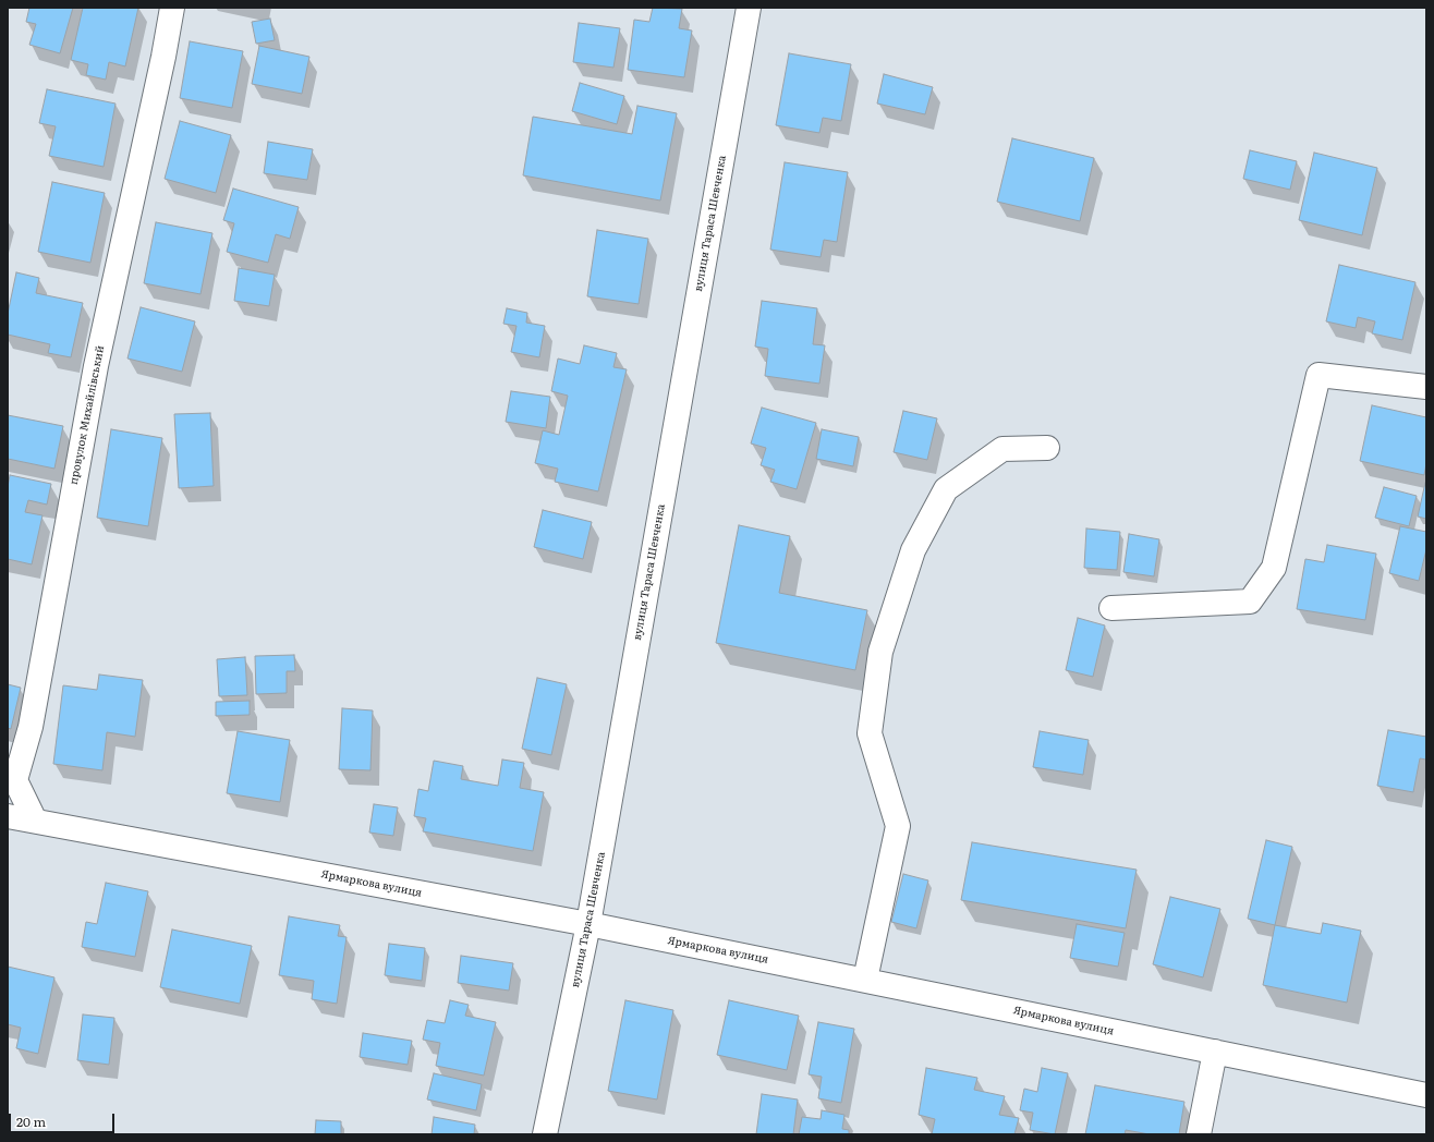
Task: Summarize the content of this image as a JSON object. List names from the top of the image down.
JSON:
{
  "streets": {
    "street": ["вулиця Тараса Шевченка", "провулок Михайлівський", "Ярмаркова вулиця"]
  },
  "crossings": [
    ["вулиця Тараса Шевченка", "Ярмаркова вулиця"],
    ["провулок Михайлівський", "Ярмаркова вулиця"]
  ],
  "scale_bar": "20 m"
}
